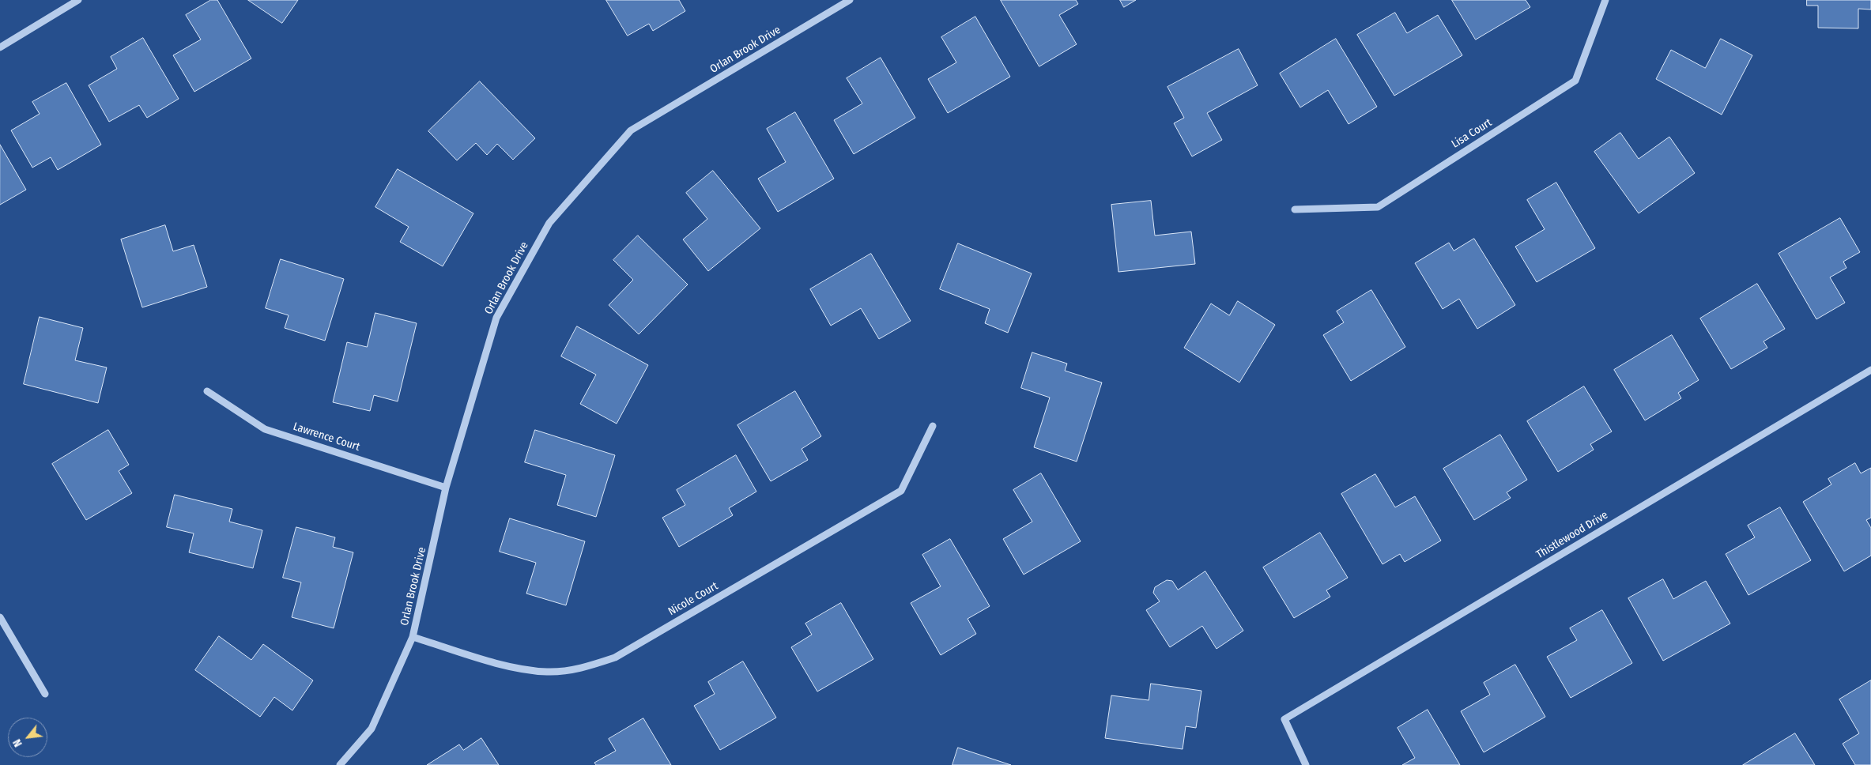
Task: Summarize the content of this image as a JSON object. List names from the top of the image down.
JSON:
{
  "streets": {
    "street": [
      "Orlan Brook Drive",
      "Lisa Court",
      "Lawrence Court",
      "Thistlewood Drive",
      "Nicole Court"
    ]
  },
  "crossings": [
    ["Orlan Brook Drive", "Lawrence Court"],
    ["Orlan Brook Drive", "Nicole Court"]
  ],
  "north": "bottom left"
}
